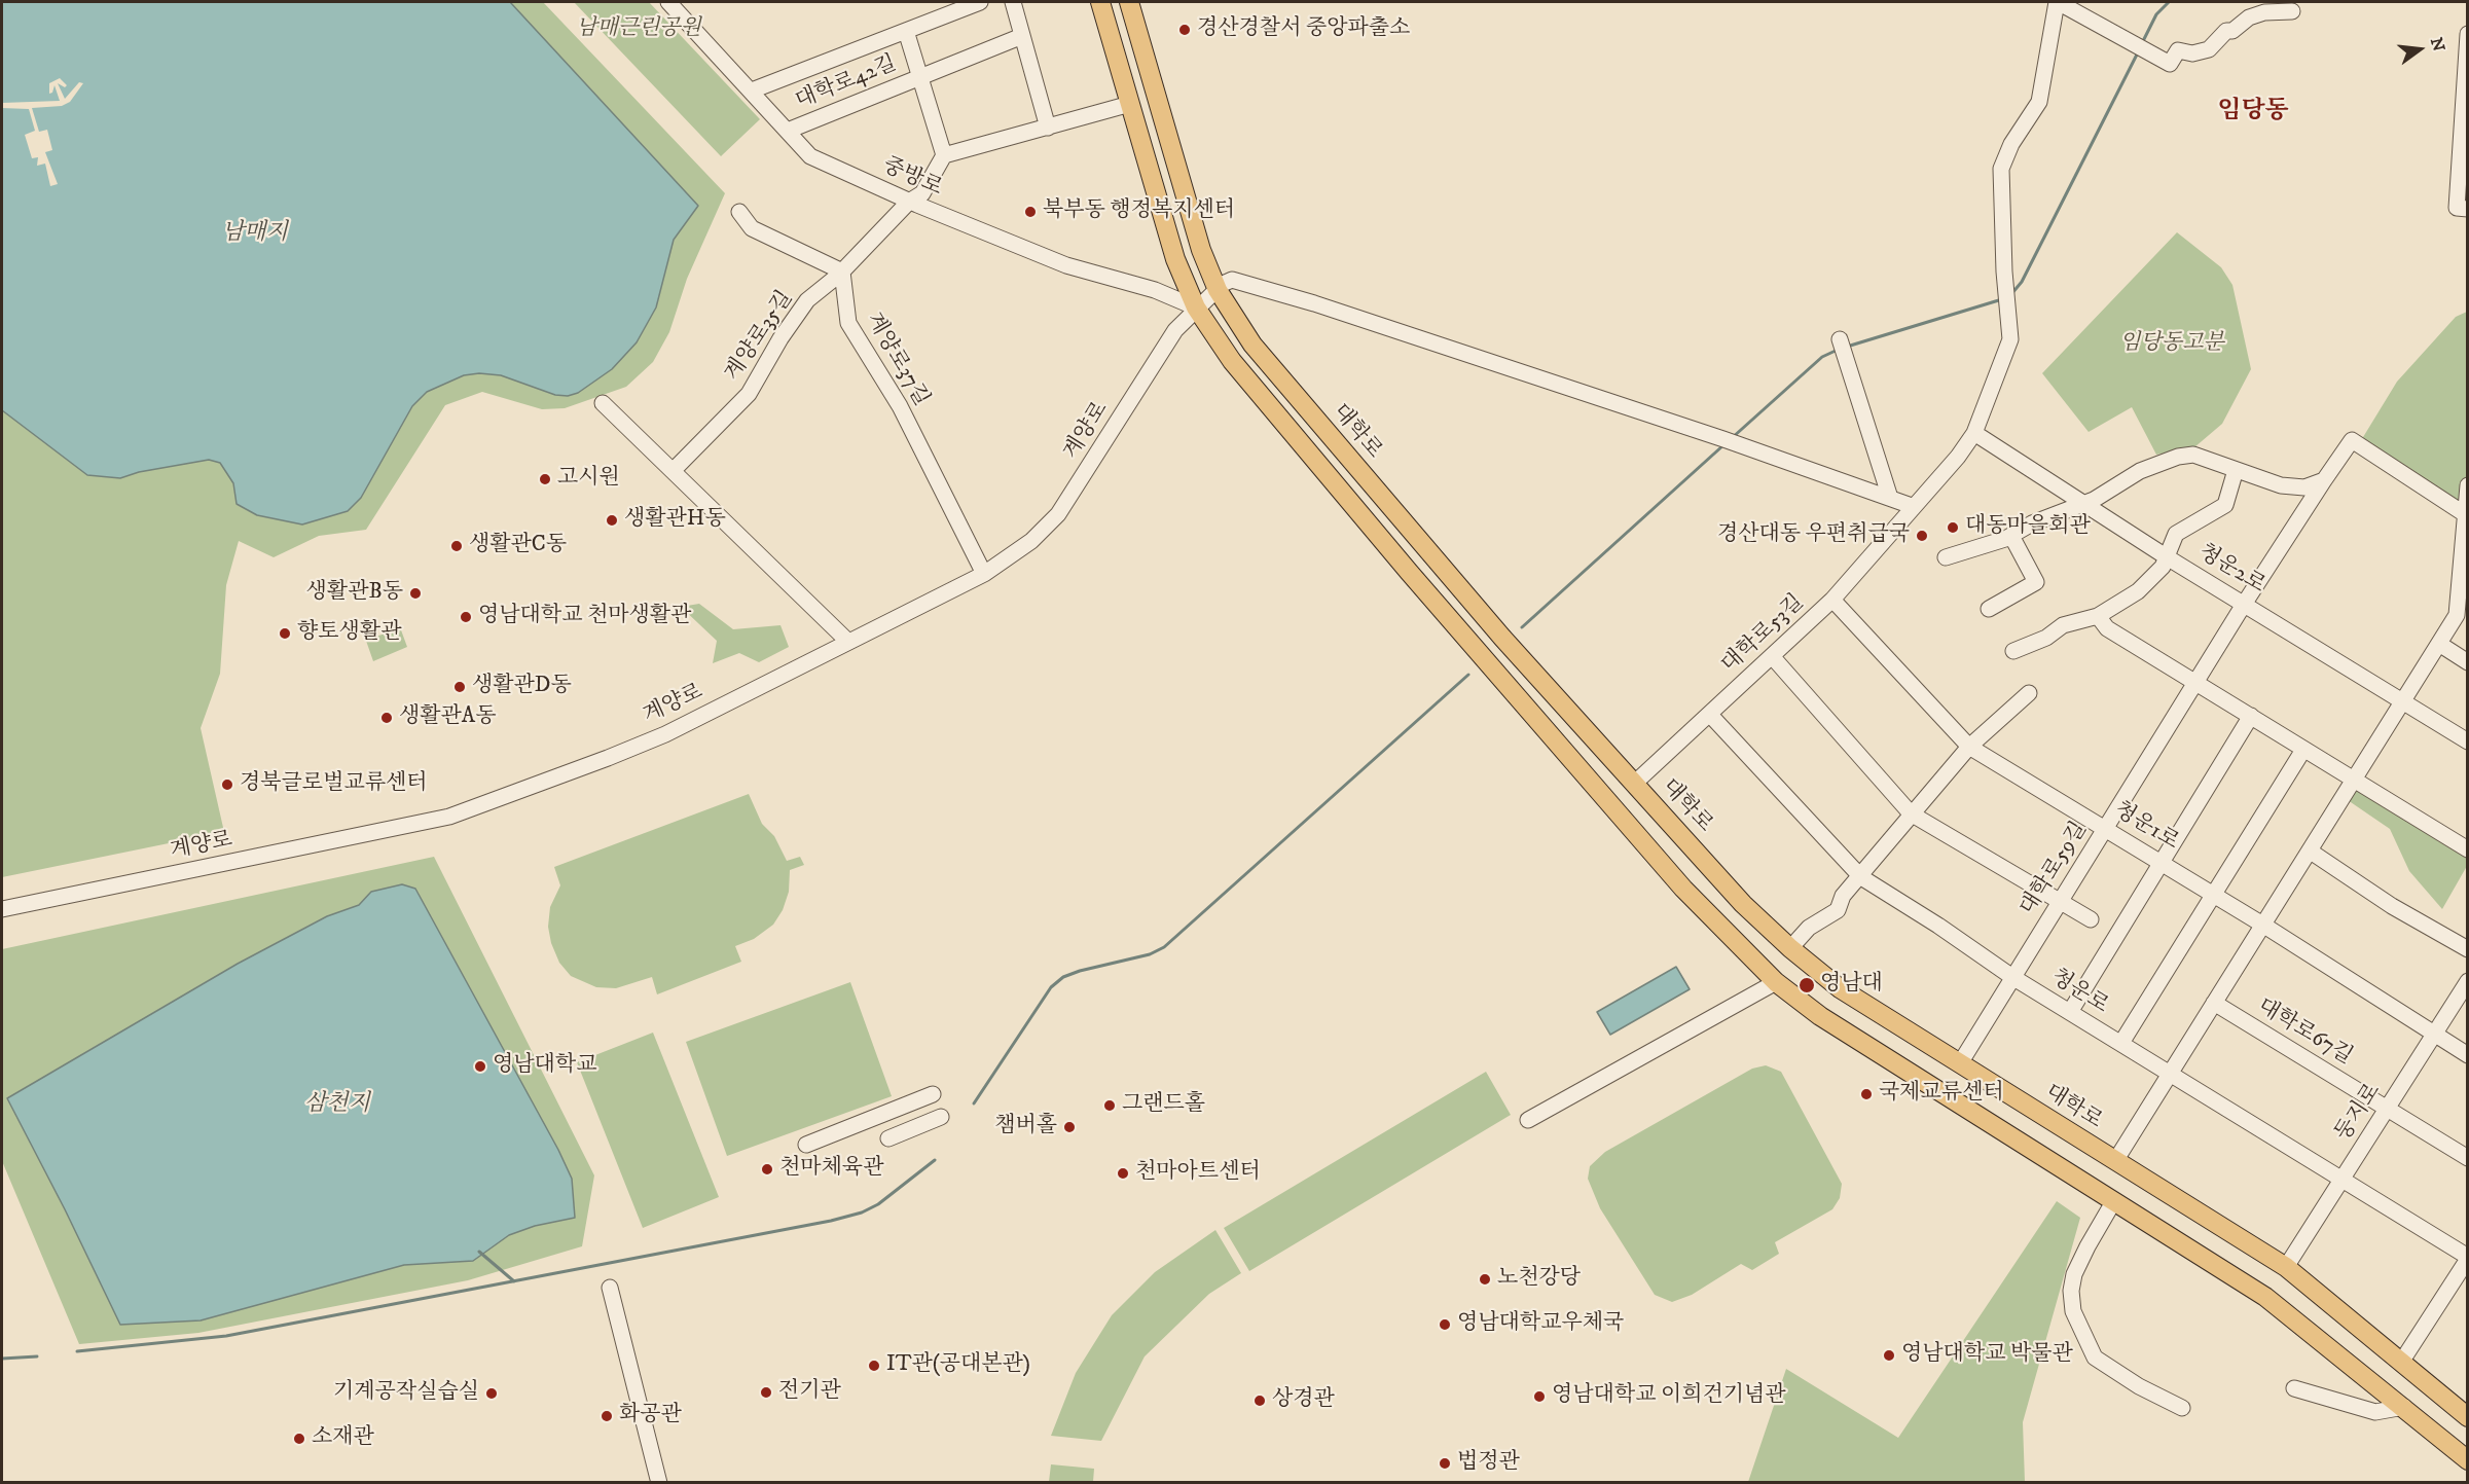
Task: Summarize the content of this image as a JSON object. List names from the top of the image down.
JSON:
{
  "streets": {
    "main road": ["대학로"],
    "street": [
      "대학로42길",
      "중방로",
      "계양로35길",
      "계양로37길",
      "계양로",
      "청운2로",
      "대학로53길",
      "청운1로",
      "대학로59길",
      "청운로",
      "대학로67길",
      "둥지로"
    ]
  },
  "crossings": [
    ["대학로42길", "중방로"],
    ["중방로", "계양로35길"],
    ["중방로", "계양로"],
    ["계양로35길", "계양로37길"],
    ["계양로37길", "계양로"],
    ["계양로", "대학로"],
    ["대학로", "대학로53길"],
    ["대학로", "대학로59길"],
    ["대학로", "둥지로"],
    ["청운2로", "대학로53길"],
    ["청운2로", "대학로59길"],
    ["대학로53길", "청운1로"],
    ["대학로53길", "청운로"],
    ["청운1로", "대학로59길"],
    ["청운1로", "둥지로"],
    ["대학로59길", "청운로"],
    ["청운로", "둥지로"],
    ["대학로67길", "둥지로"]
  ],
  "districts": ["임당동"],
  "water": ["남매지", "삼천지"],
  "parks": ["남매근린공원", "임당동고분"],
  "places": [
    "경산경찰서 중앙파출소",
    "북부동 행정복지센터",
    "고시원",
    "생활관H동",
    "대동마을회관",
    "경산대동 우편취급국",
    "생활관C동",
    "생활관B동",
    "영남대학교 천마생활관",
    "향토생활관",
    "생활관D동",
    "생활관A동",
    "경북글로벌교류센터",
    "영남대",
    "영남대학교",
    "국제교류센터",
    "그랜드홀",
    "챔버홀",
    "천마체육관",
    "천마아트센터",
    "노천강당",
    "영남대학교우체국",
    "영남대학교 박물관",
    "IT관(공대본관)",
    "전기관",
    "기계공작실습실",
    "영남대학교 이희건기념관",
    "상경관",
    "화공관",
    "소재관",
    "법정관"
  ],
  "north": "right"
}
